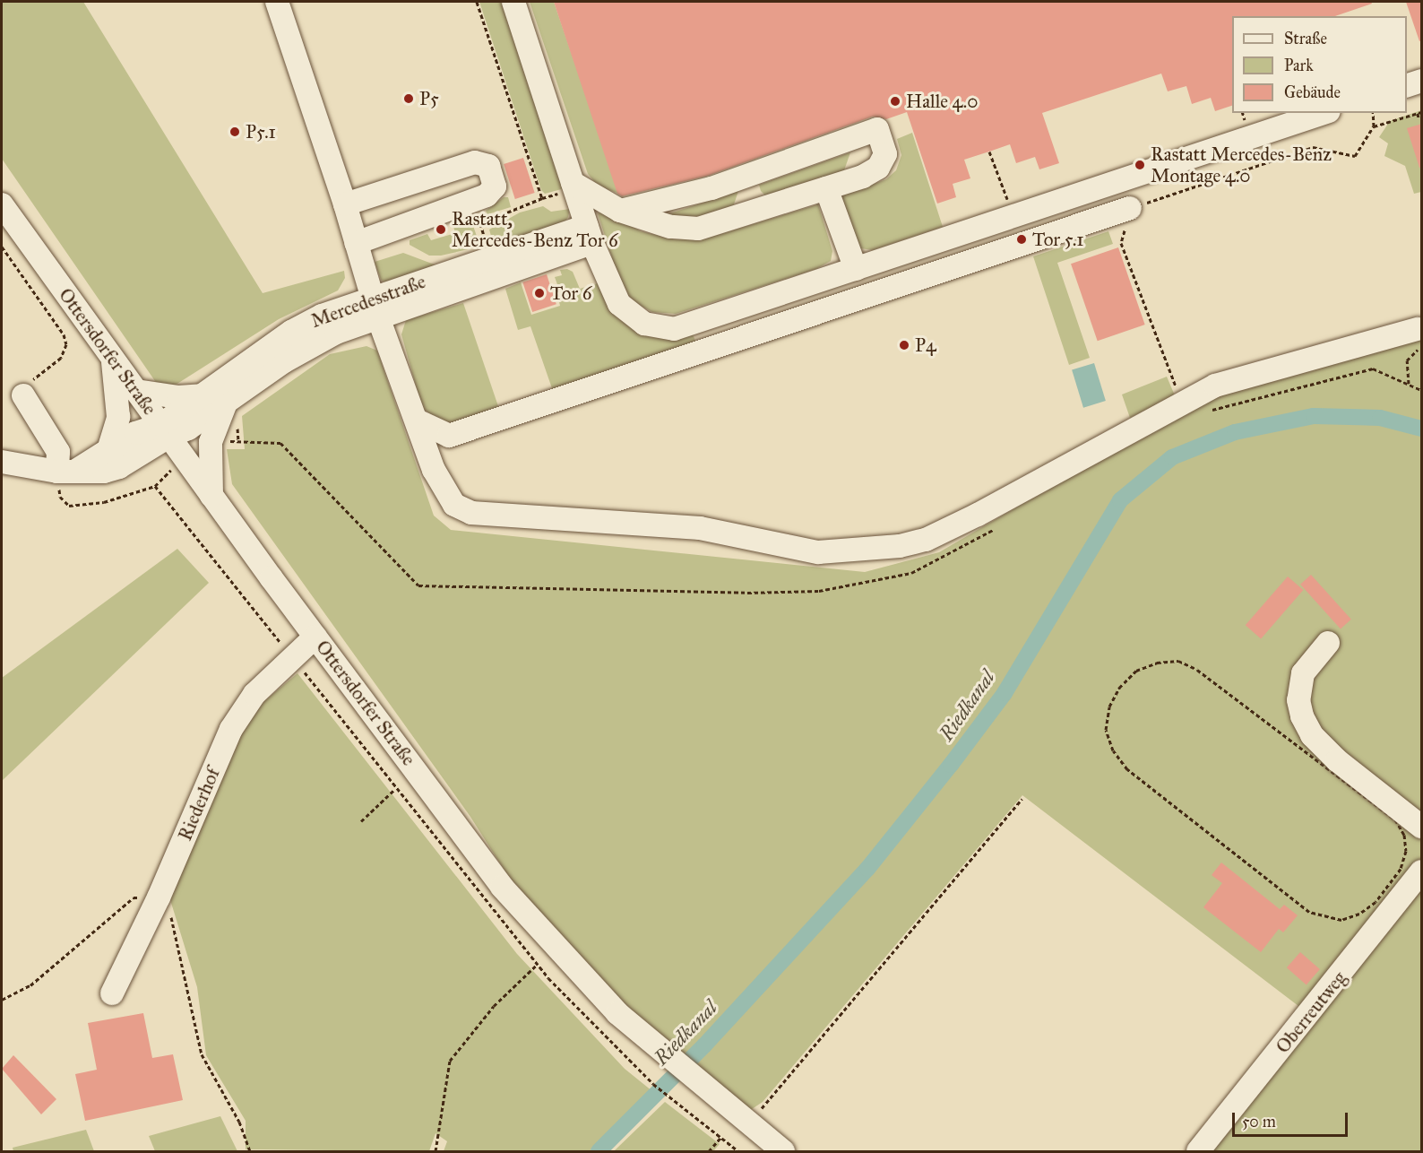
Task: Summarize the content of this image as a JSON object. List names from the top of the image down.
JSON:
{
  "streets": {
    "street": [
      "Mercedesstraße",
      "Ottersdorfer Straße",
      "Riederhof",
      "Oberreutweg"
    ]
  },
  "crossings": [
    ["Mercedesstraße", "Ottersdorfer Straße"],
    ["Ottersdorfer Straße", "Riederhof"]
  ],
  "water": ["Riedkanal"],
  "places": [
    "P5",
    "Halle 4.0",
    "P5.1",
    "Rastatt Mercedes-Benz Montage 4.0",
    "Rastatt, Mercedes-Benz Tor 6",
    "Tor 5.1",
    "Tor 6",
    "P4"
  ],
  "legend": ["Straße", "Park", "Gebäude"],
  "scale_bar": "50 m"
}
